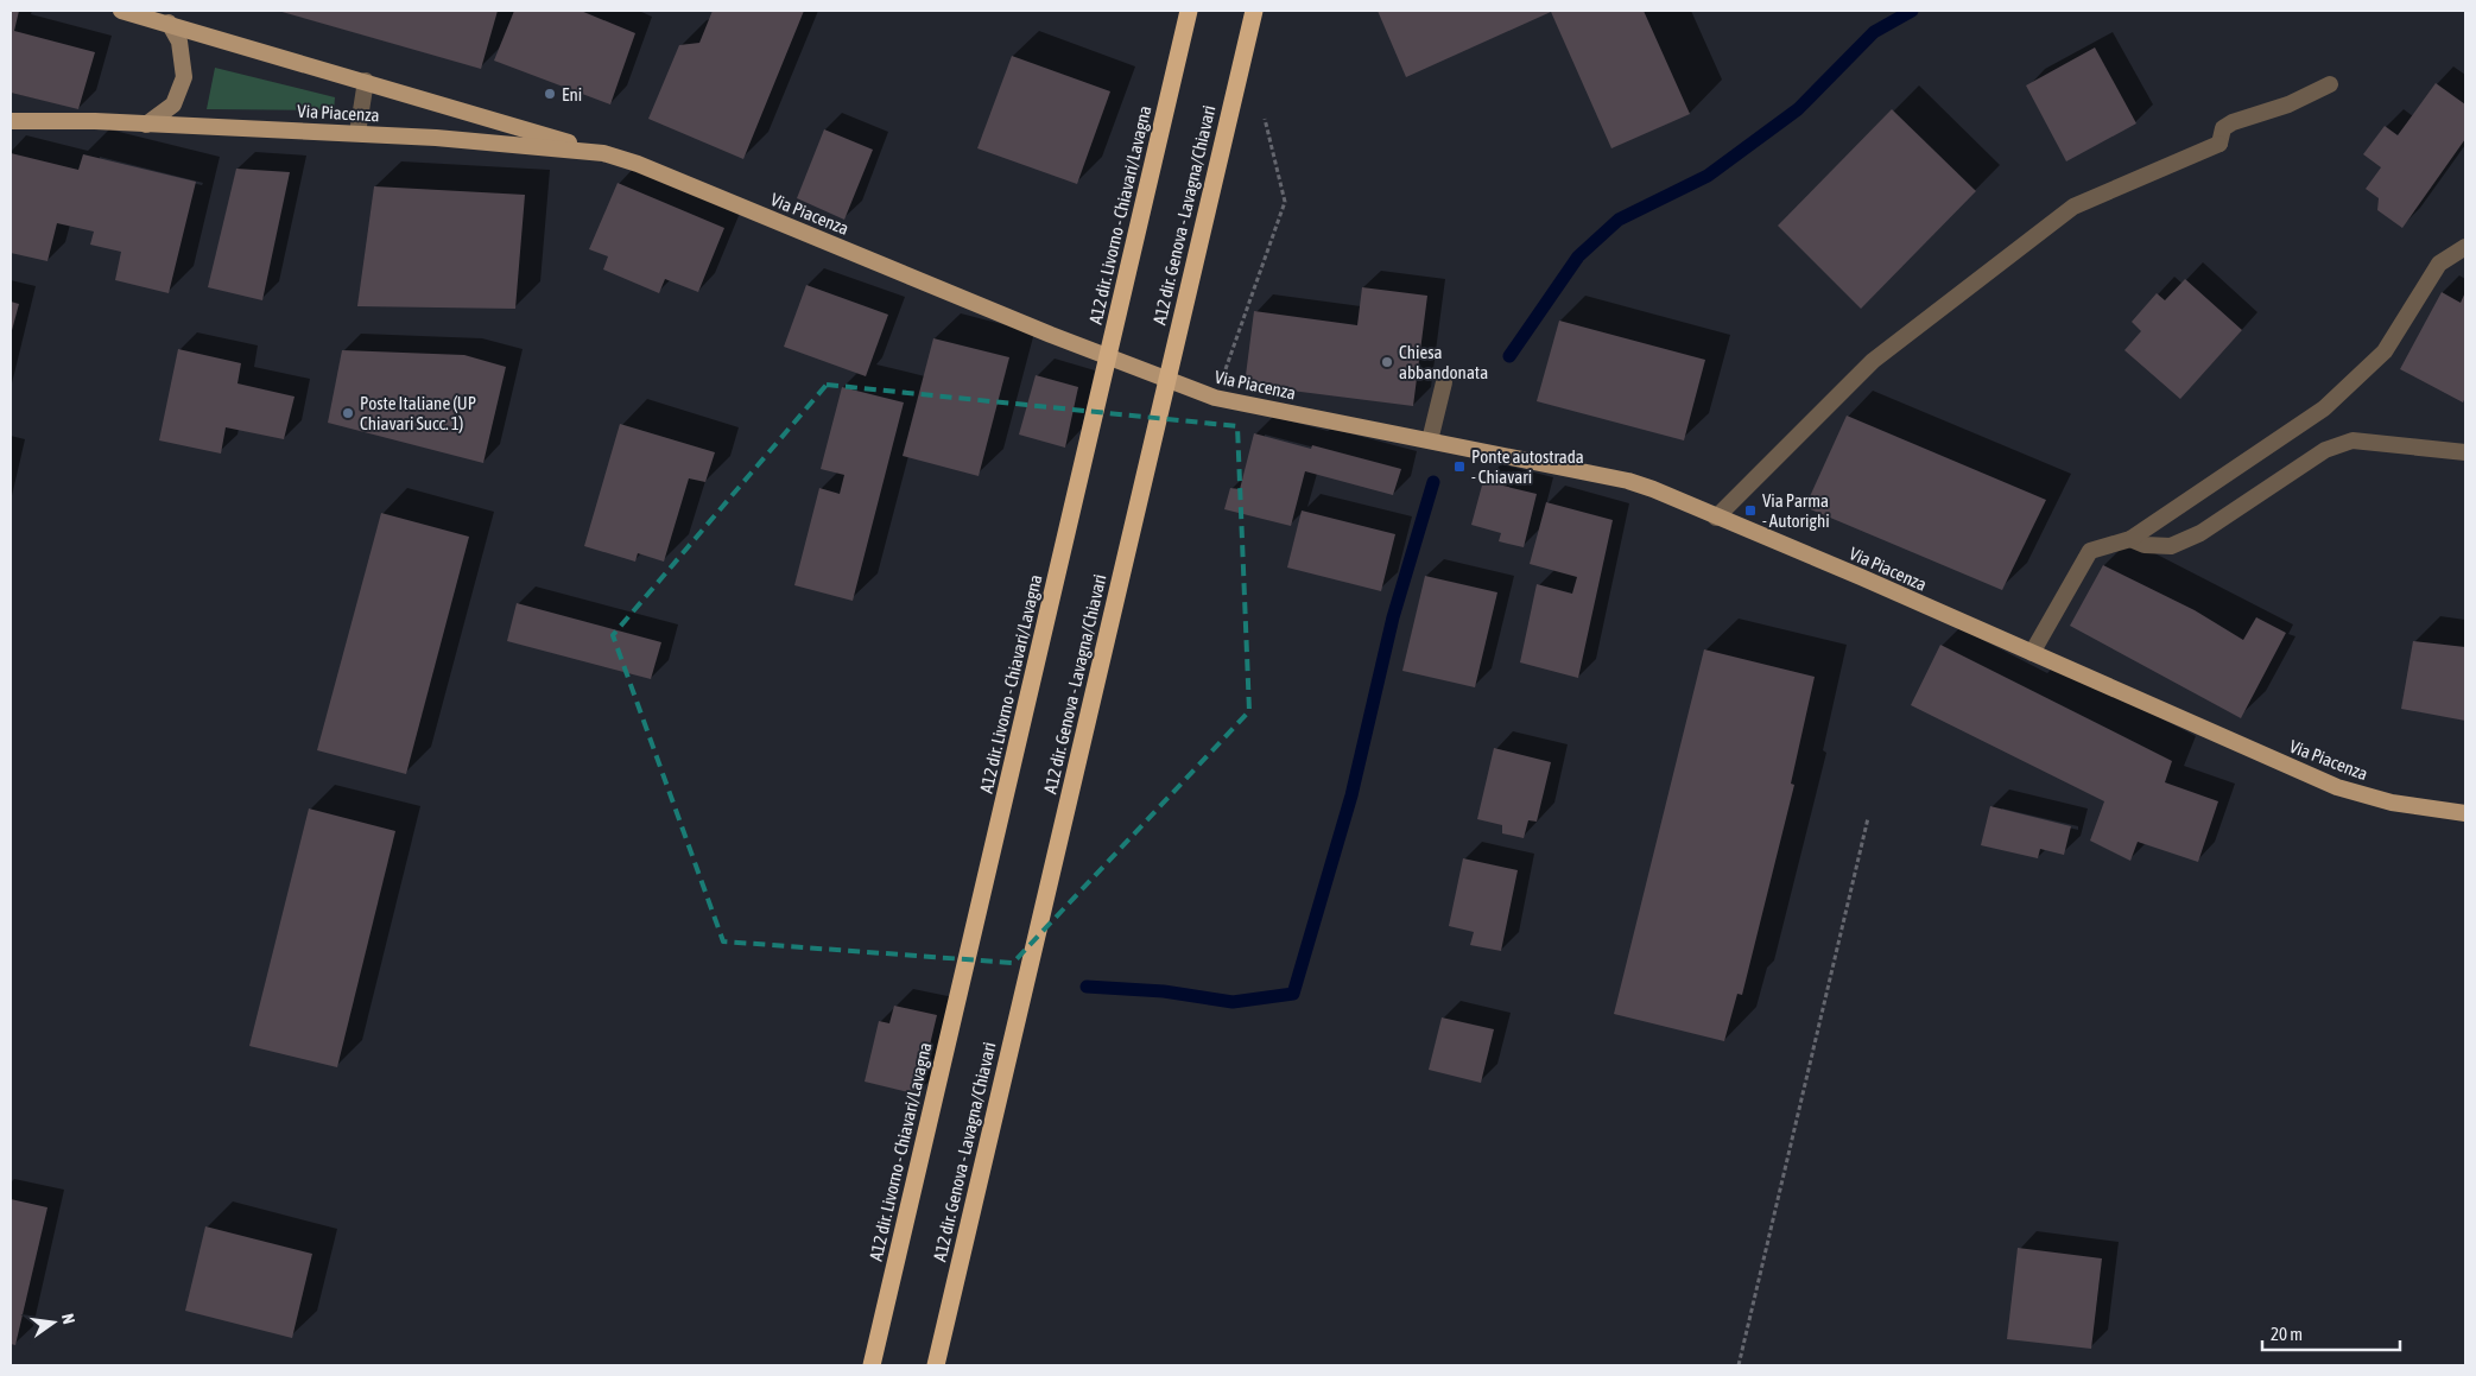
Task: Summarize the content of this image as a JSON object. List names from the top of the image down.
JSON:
{
  "streets": {
    "highway": ["A12 dir. Livorno - Chiavari/Lavagna", "A12 dir. Genova - Lavagna/Chiavari"],
    "main road": ["Via Piacenza"]
  },
  "places": {
    "other": ["Eni", "Chiesa abbandonata", "Poste Italiane (UP Chiavari Succ. 1)"],
    "transit": ["Ponte autostrada - Chiavari", "Via Parma - Autorighi"]
  },
  "scale_bar": "20 m",
  "north": "right"
}
